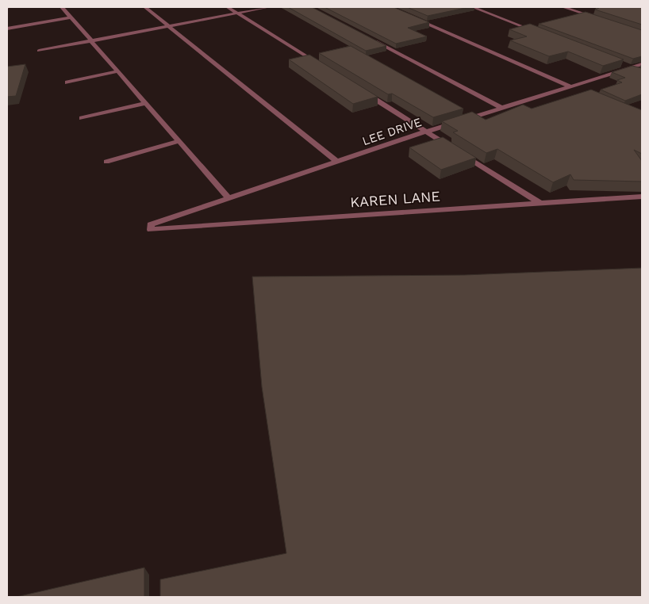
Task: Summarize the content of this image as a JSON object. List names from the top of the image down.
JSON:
{
  "streets": {
    "street": ["LEE DRIVE", "KAREN LANE"]
  },
  "crossings": [
    ["LEE DRIVE", "KAREN LANE"]
  ]
}
